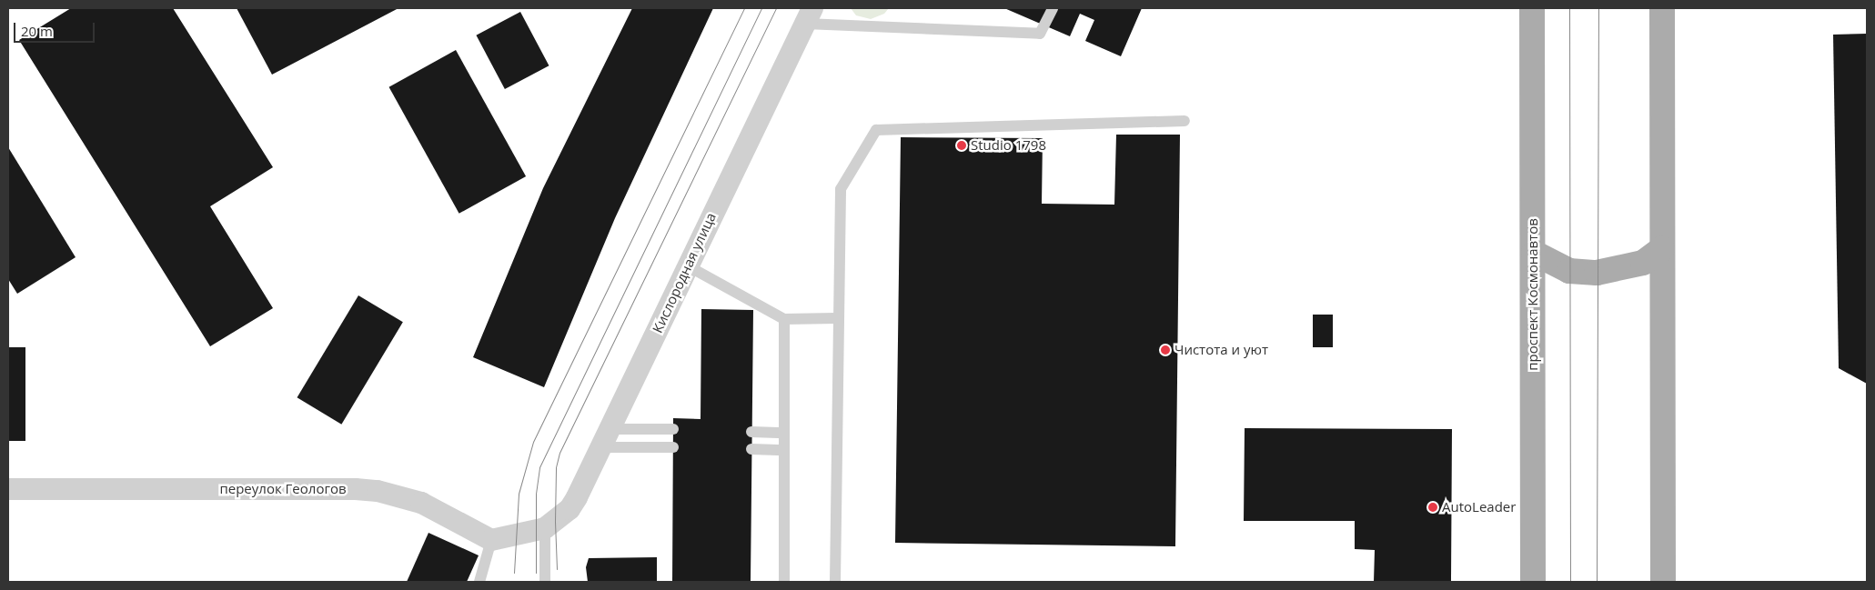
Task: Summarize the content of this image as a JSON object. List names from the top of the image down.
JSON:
{
  "streets": {
    "main road": ["проспект Космонавтов"],
    "street": ["Кислородная улица", "переулок Геологов"]
  },
  "places": ["Studio 1798", "Чистота и уют", "AutoLeader"],
  "scale_bar": "20 m"
}
